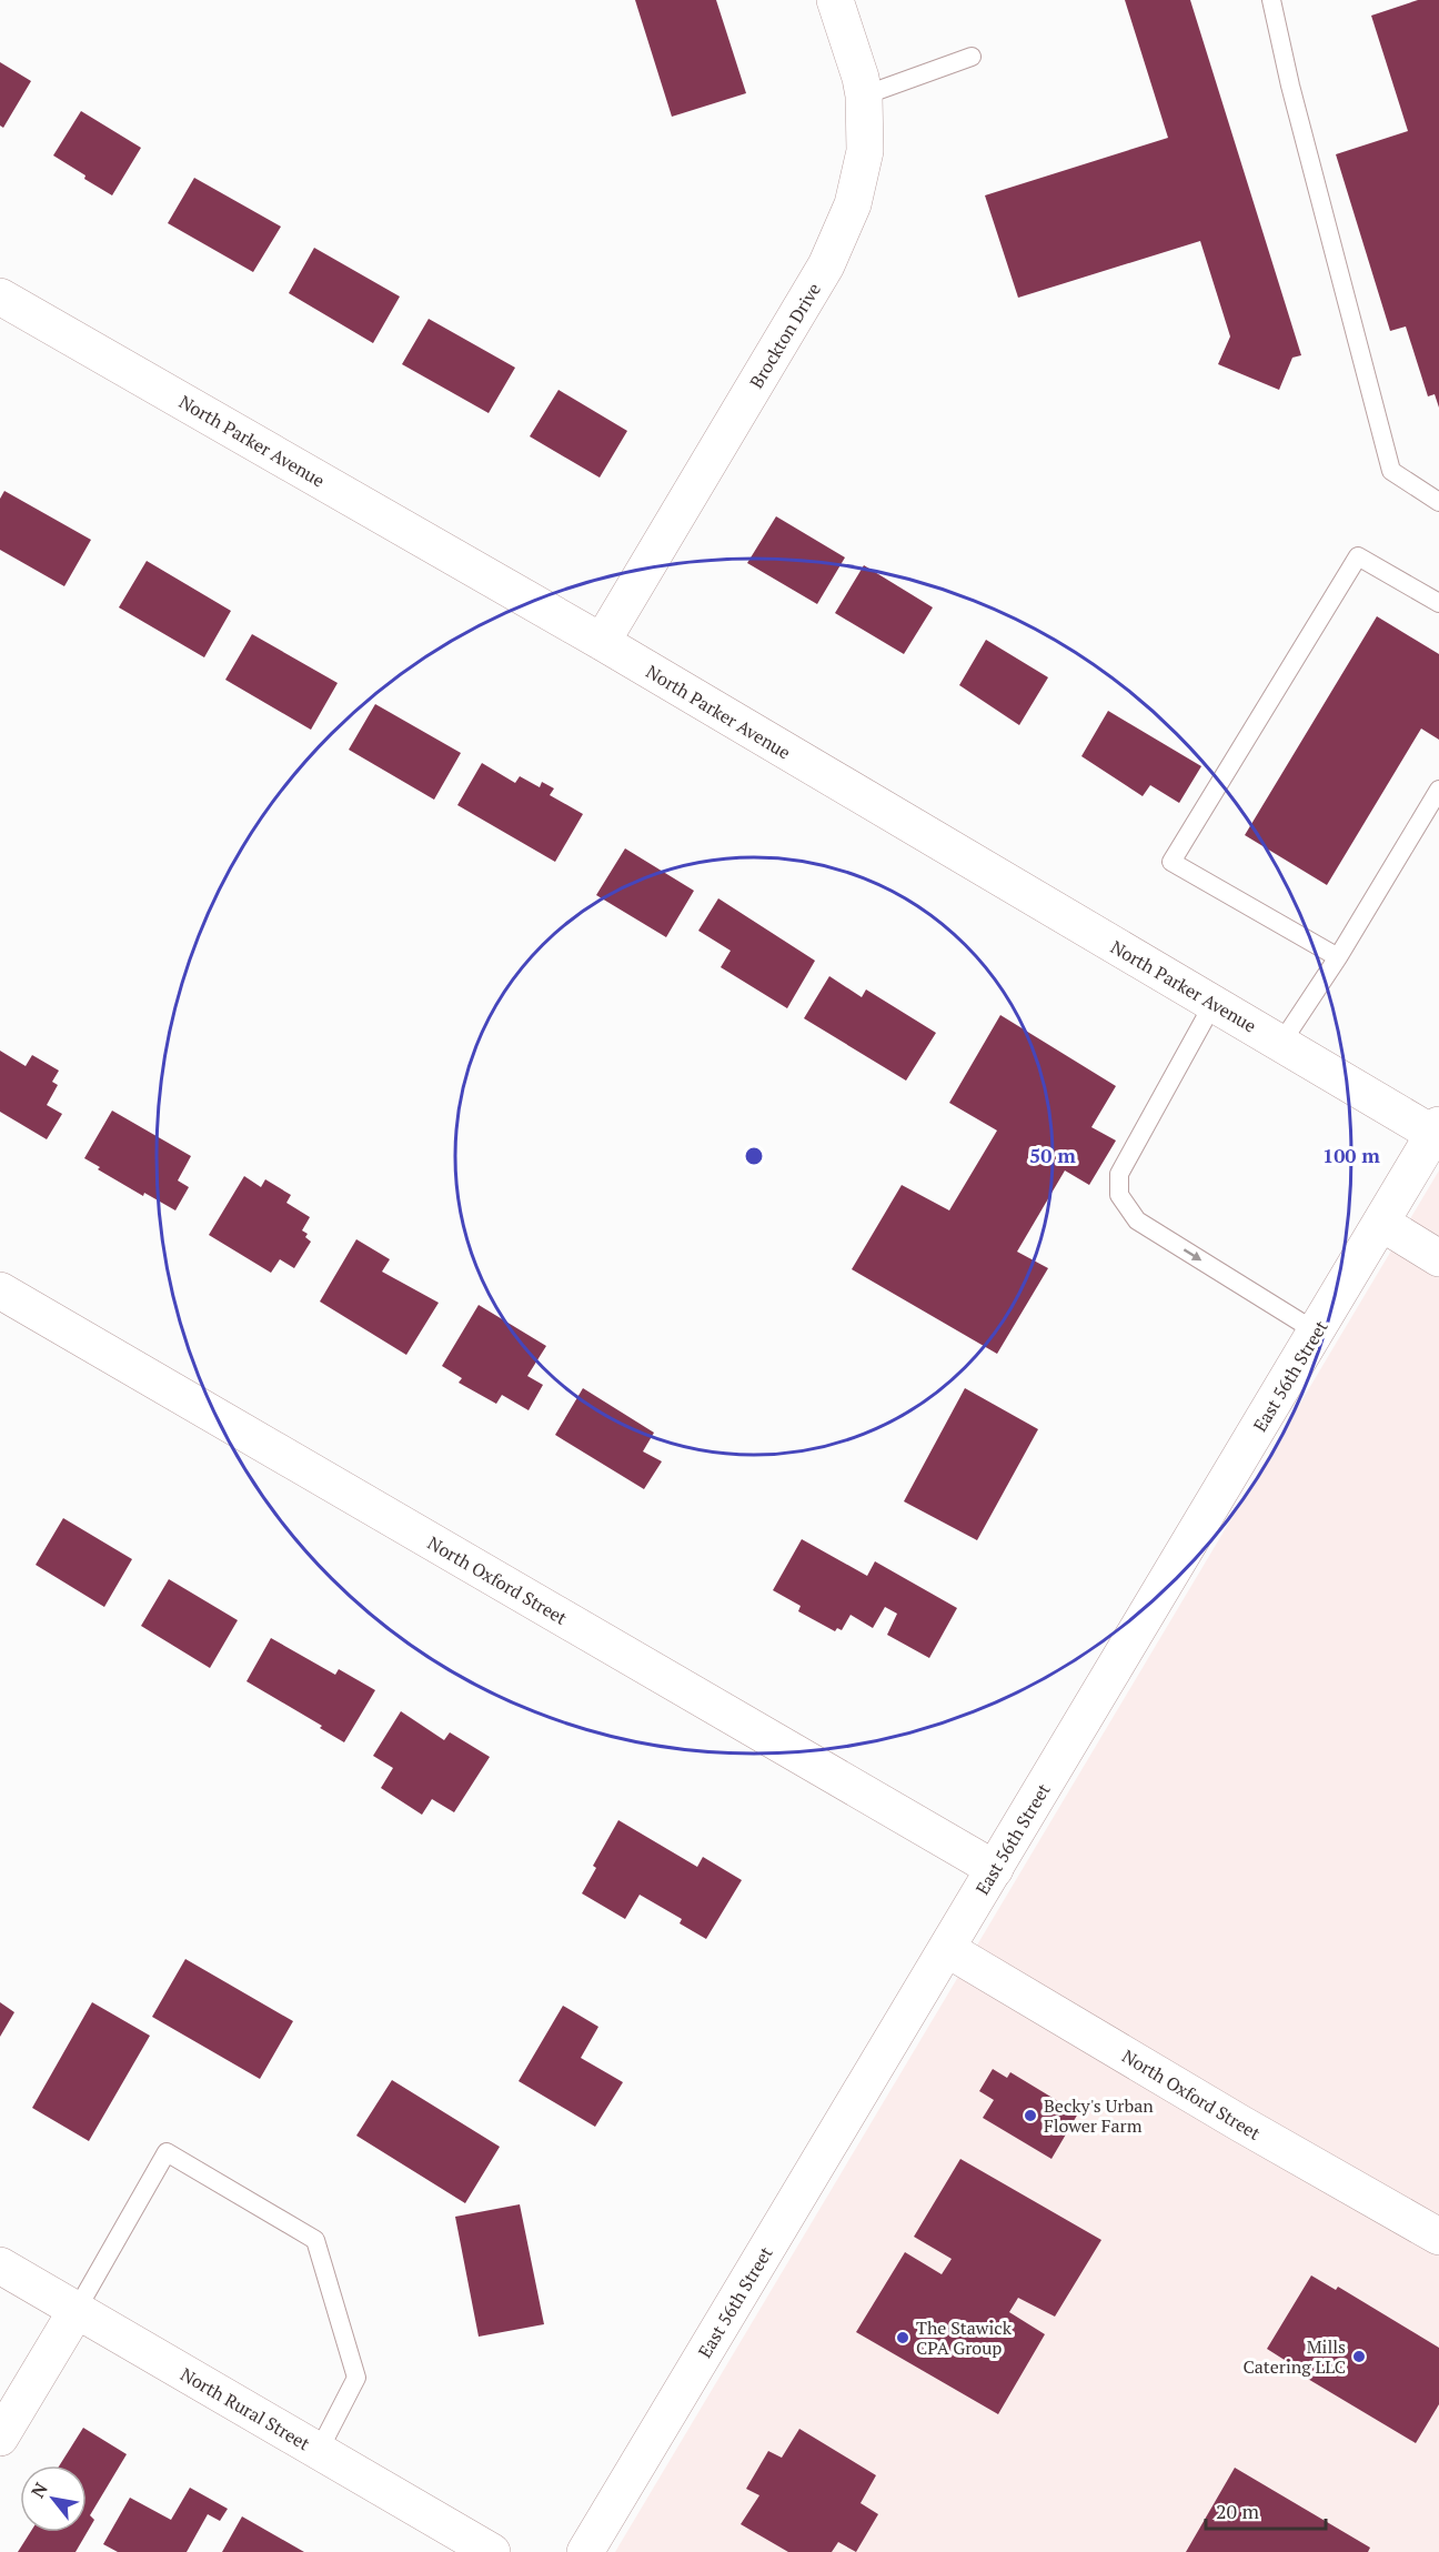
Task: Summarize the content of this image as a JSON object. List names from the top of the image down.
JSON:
{
  "streets": {
    "street": [
      "Brockton Drive",
      "North Parker Avenue",
      "East 56th Street",
      "North Oxford Street",
      "North Rural Street"
    ]
  },
  "crossings": [
    ["Brockton Drive", "North Parker Avenue"],
    ["North Parker Avenue", "East 56th Street"],
    ["East 56th Street", "North Oxford Street"]
  ],
  "places": ["Becky's Urban Flower Farm", "The Stawick CPA Group", "Mills Catering LLC"],
  "scale_bar": "20 m",
  "north": "top left",
  "rings": ["50 m", "100 m"]
}
